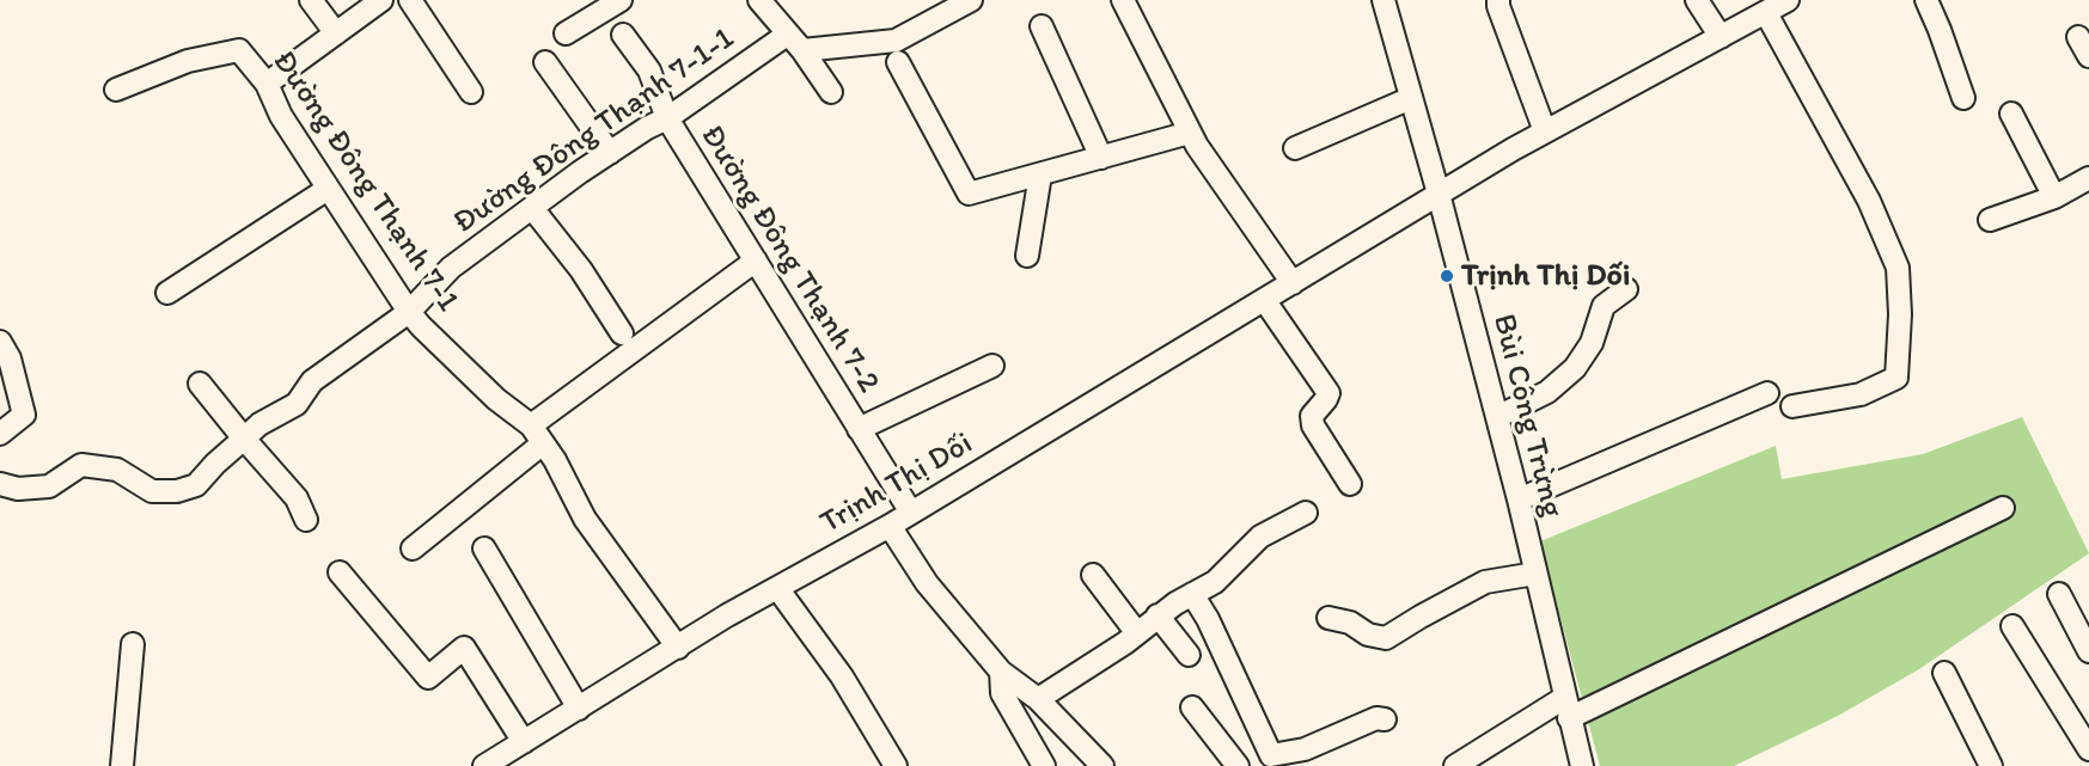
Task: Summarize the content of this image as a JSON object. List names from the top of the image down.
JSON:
{
  "streets": {
    "street": [
      "Đường Đông Thạnh 7-1-1",
      "Đường Đông Thạnh 7-1",
      "Đường Đông Thạnh 7-2",
      "Bùi Công Trừng",
      "Trịnh Thị Dối"
    ]
  },
  "crossings": [
    ["Đường Đông Thạnh 7-1-1", "Đường Đông Thạnh 7-1"],
    ["Đường Đông Thạnh 7-1-1", "Đường Đông Thạnh 7-2"],
    ["Đường Đông Thạnh 7-1", "Trịnh Thị Dối"],
    ["Đường Đông Thạnh 7-2", "Trịnh Thị Dối"],
    ["Bùi Công Trừng", "Trịnh Thị Dối"]
  ],
  "places": ["Trịnh Thị Dối"]
}
